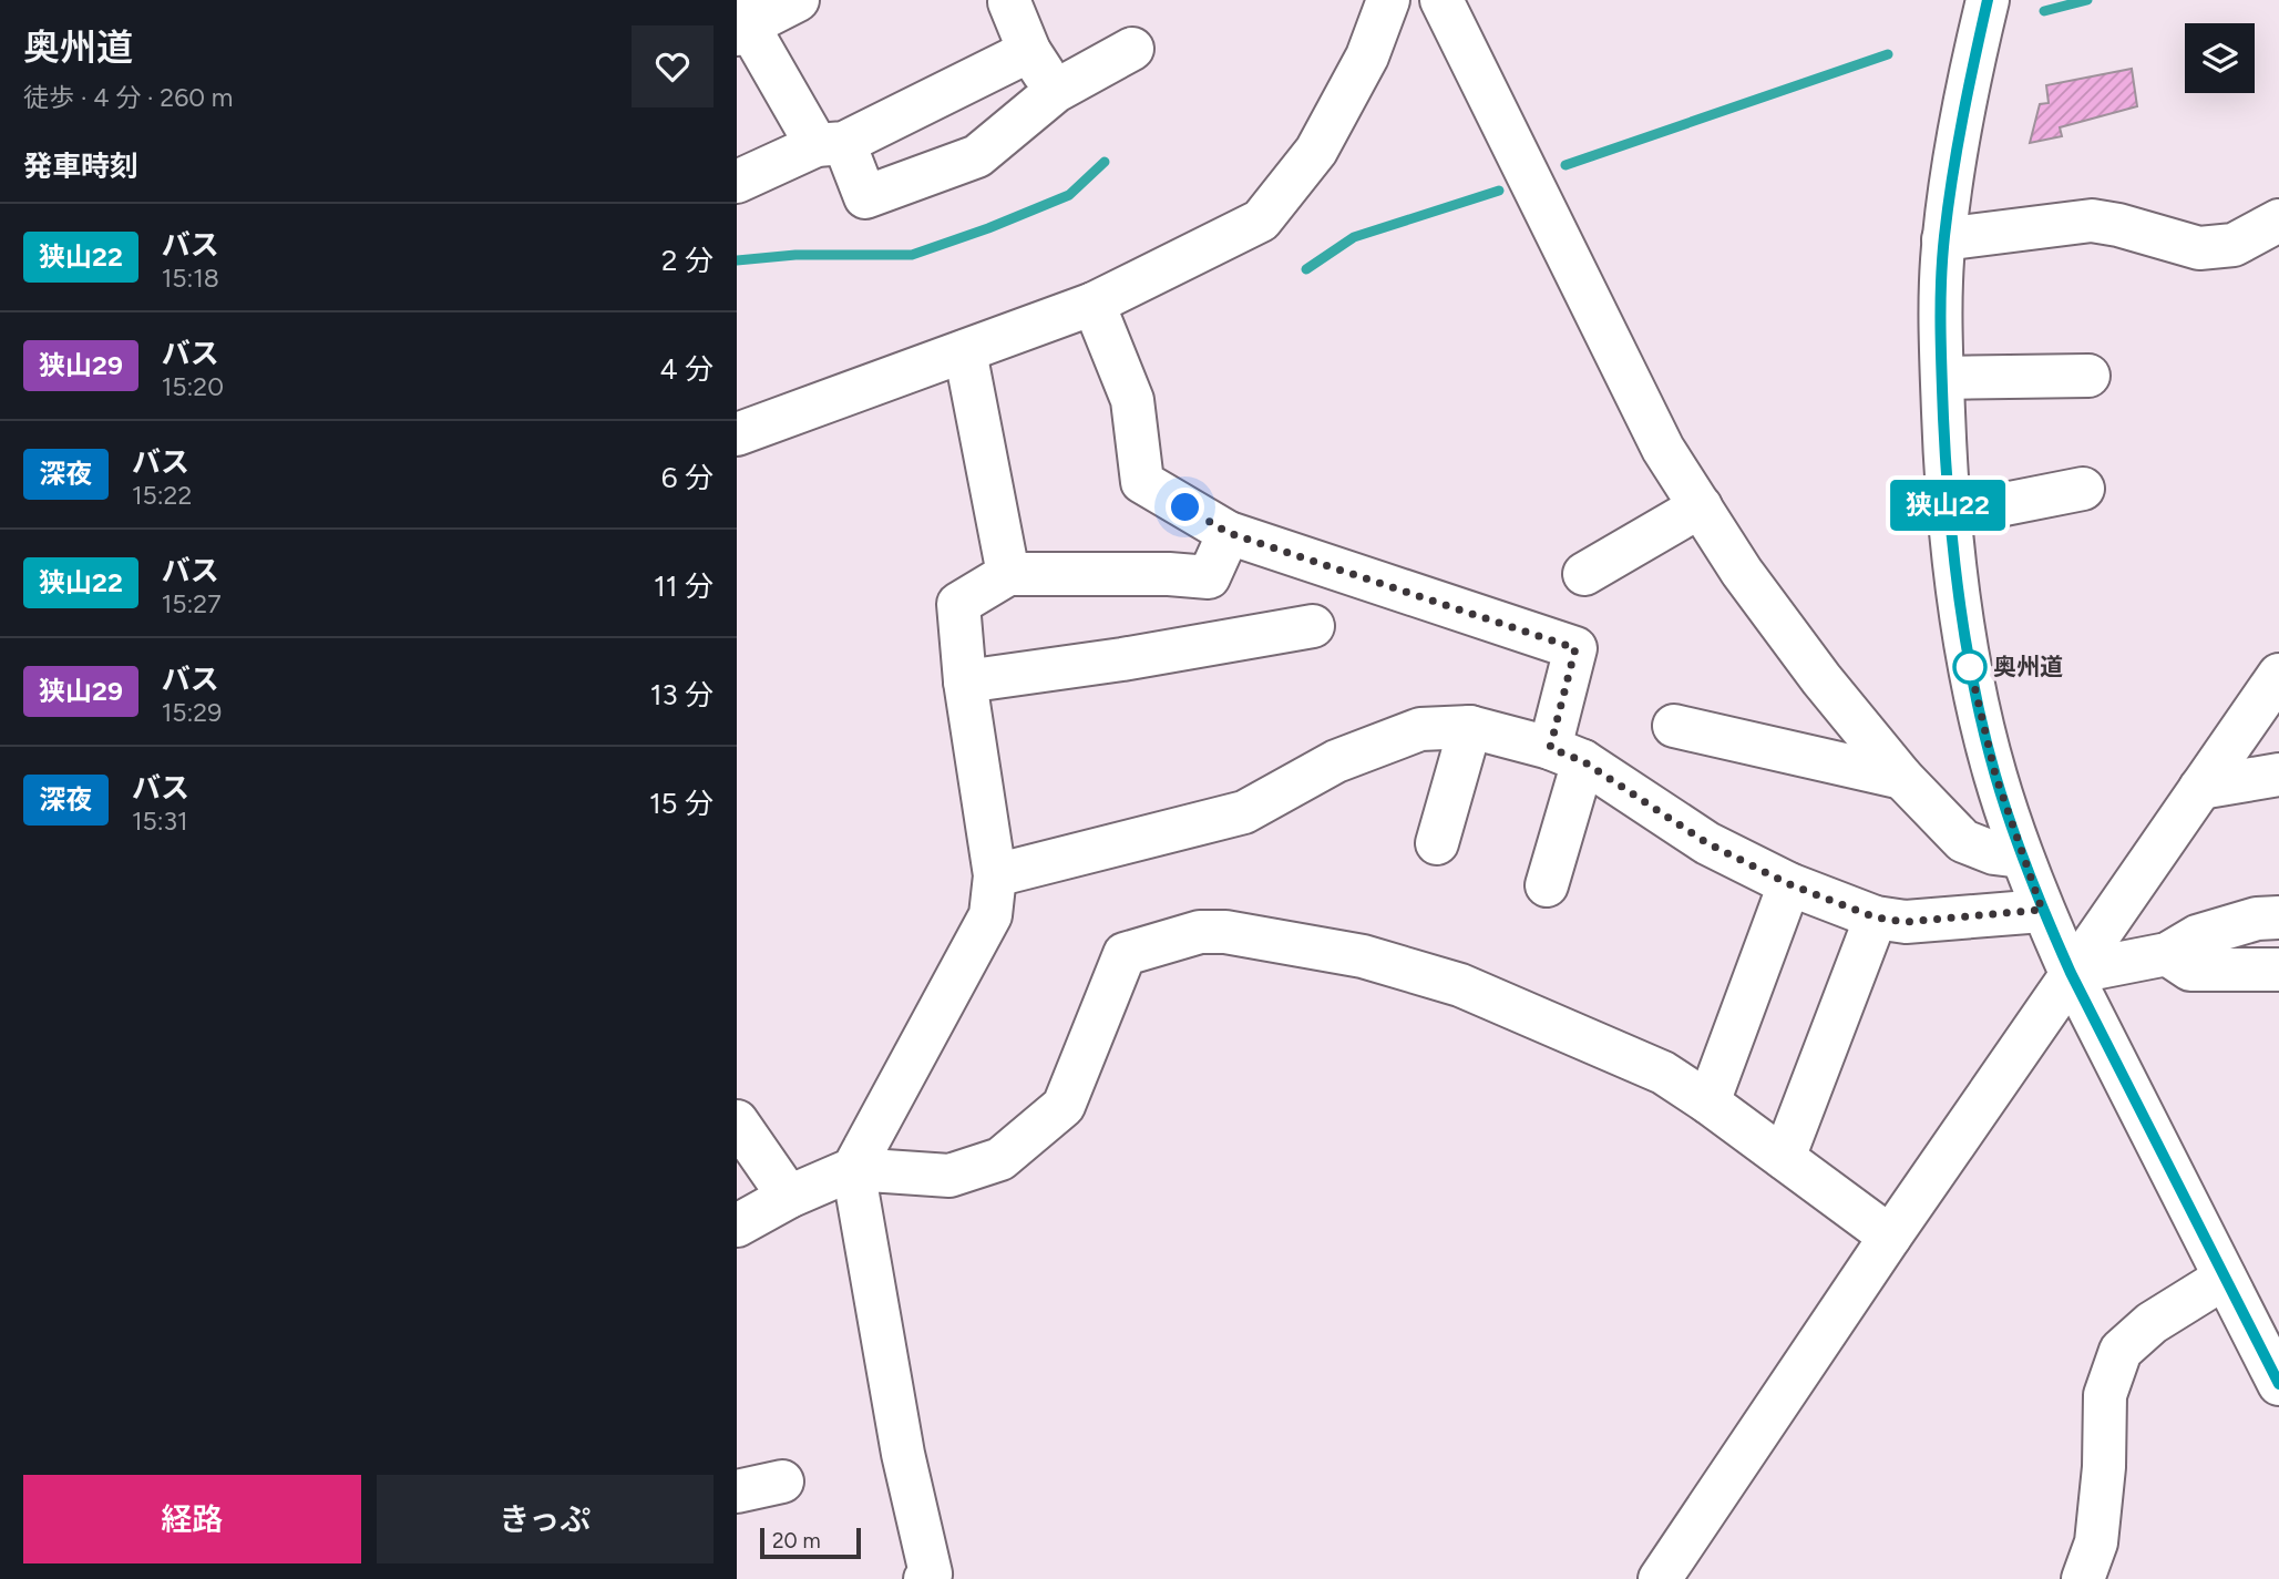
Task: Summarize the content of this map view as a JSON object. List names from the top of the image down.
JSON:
{
  "places": ["奥州道"],
  "lines": ["bus line 狭山22"],
  "scale_bar": "20 m",
  "page": {
    "heading": [
      ["奥州道", "徒歩 · 4 分 · 260 m"],
      "発車時刻"
    ],
    "on_map": "狭山22",
    "list": [
      {
        "mark": "狭山22",
        "name": "バス",
        "note": "15:18",
        "value": "2 分"
      },
      {
        "mark": "狭山29",
        "name": "バス",
        "note": "15:20",
        "value": "4 分"
      },
      {
        "mark": "深夜",
        "name": "バス",
        "note": "15:22",
        "value": "6 分"
      },
      {
        "mark": "狭山22",
        "name": "バス",
        "note": "15:27",
        "value": "11 分"
      },
      {
        "mark": "狭山29",
        "name": "バス",
        "note": "15:29",
        "value": "13 分"
      },
      {
        "mark": "深夜",
        "name": "バス",
        "note": "15:31",
        "value": "15 分"
      }
    ],
    "buttons": ["経路", "きっぷ"],
    "scale": "20 m"
  }
}
